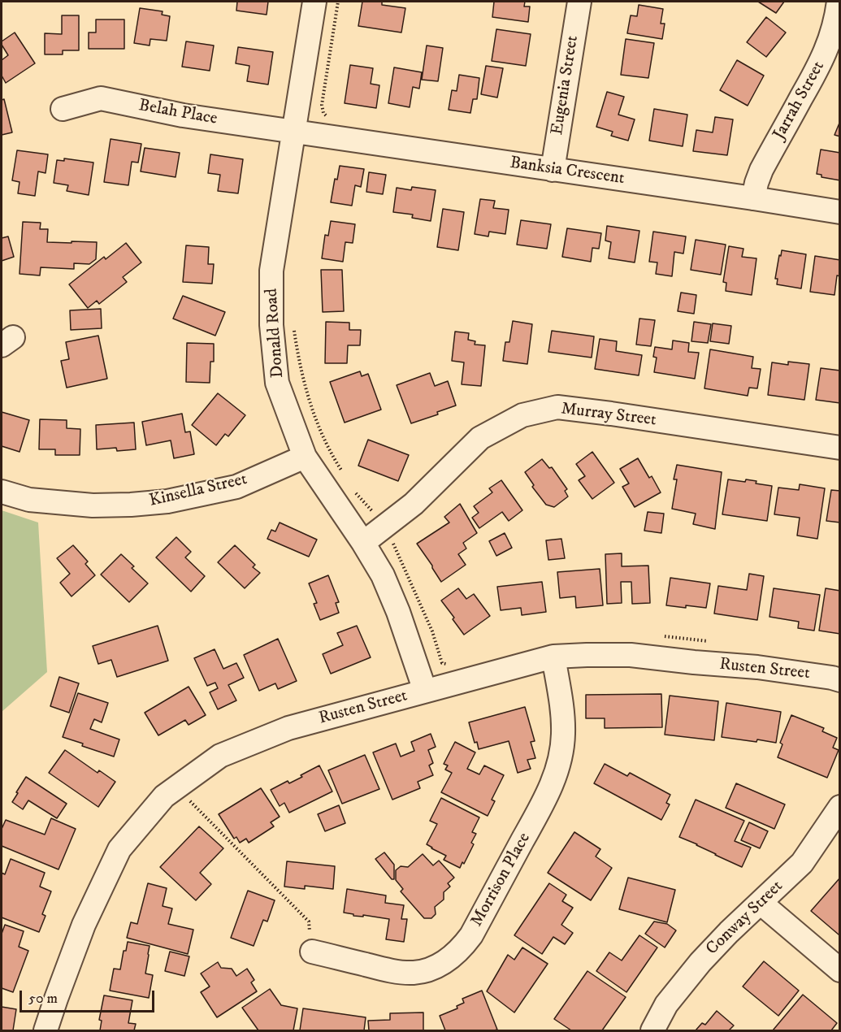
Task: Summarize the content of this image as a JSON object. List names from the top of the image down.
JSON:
{
  "streets": {
    "street": [
      "Eugenia Street",
      "Jarrah Street",
      "Belah Place",
      "Banksia Crescent",
      "Donald Road",
      "Murray Street",
      "Kinsella Street",
      "Rusten Street",
      "Morrison Place",
      "Conway Street"
    ]
  },
  "crossings": [
    ["Eugenia Street", "Banksia Crescent"],
    ["Jarrah Street", "Banksia Crescent"],
    ["Belah Place", "Banksia Crescent"],
    ["Belah Place", "Donald Road"],
    ["Banksia Crescent", "Donald Road"],
    ["Donald Road", "Murray Street"],
    ["Donald Road", "Kinsella Street"],
    ["Donald Road", "Rusten Street"],
    ["Rusten Street", "Morrison Place"]
  ],
  "scale_bar": "50 m"
}
